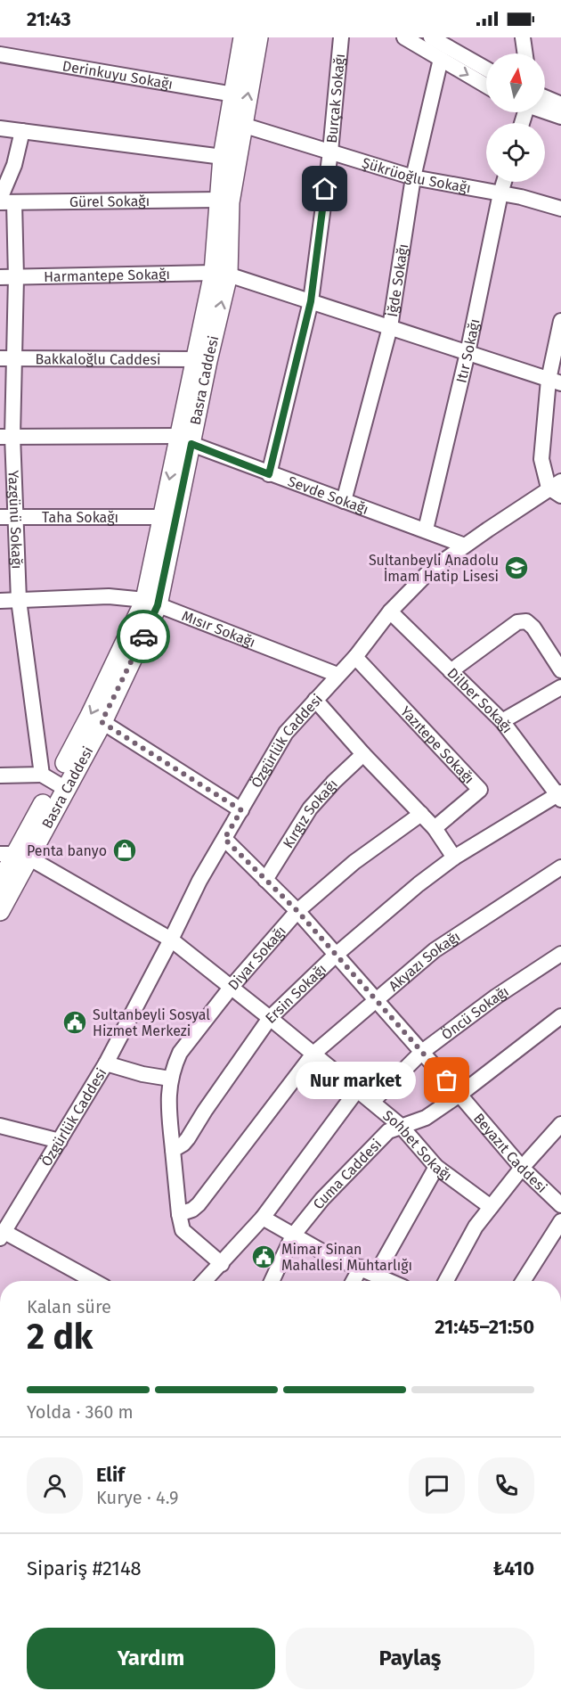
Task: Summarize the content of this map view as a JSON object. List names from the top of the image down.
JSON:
{
  "streets": {
    "main road": ["Basra Caddesi"],
    "street": [
      "Derinkuyu Sokağı",
      "Burçak Sokağı",
      "Şükrüoğlu Sokağı",
      "Gürel Sokağı",
      "Harmantepe Sokağı",
      "İğde Sokağı",
      "Itır Sokağı",
      "Bakkaloğlu Caddesi",
      "Sevde Sokağı",
      "Taha Sokağı",
      "Yazgünü Sokağı",
      "Mısır Sokağı",
      "Dilber Sokağı",
      "Özgürlük Caddesi",
      "Yazıtepe Sokağı",
      "Kırgız Sokağı",
      "Diyar Sokağı",
      "Akyazı Sokağı",
      "Ersin Sokağı",
      "Öncü Sokağı",
      "Sohbet Sokağı",
      "Beyazıt Caddesi",
      "Cuma Caddesi"
    ]
  },
  "crossings": [
    ["Derinkuyu Sokağı", "Basra Caddesi"],
    ["Burçak Sokağı", "Şükrüoğlu Sokağı"],
    ["Burçak Sokağı", "Harmantepe Sokağı"],
    ["Burçak Sokağı", "Sevde Sokağı"],
    ["Şükrüoğlu Sokağı", "İğde Sokağı"],
    ["Şükrüoğlu Sokağı", "Itır Sokağı"],
    ["Şükrüoğlu Sokağı", "Basra Caddesi"],
    ["Gürel Sokağı", "Basra Caddesi"],
    ["Gürel Sokağı", "Yazgünü Sokağı"],
    ["Harmantepe Sokağı", "İğde Sokağı"],
    ["Harmantepe Sokağı", "Itır Sokağı"],
    ["Harmantepe Sokağı", "Basra Caddesi"],
    ["Harmantepe Sokağı", "Yazgünü Sokağı"],
    ["İğde Sokağı", "Sevde Sokağı"],
    ["Itır Sokağı", "Sevde Sokağı"],
    ["Bakkaloğlu Caddesi", "Basra Caddesi"],
    ["Bakkaloğlu Caddesi", "Yazgünü Sokağı"],
    ["Basra Caddesi", "Sevde Sokağı"],
    ["Basra Caddesi", "Taha Sokağı"],
    ["Basra Caddesi", "Yazgünü Sokağı"],
    ["Basra Caddesi", "Mısır Sokağı"],
    ["Basra Caddesi", "Sohbet Sokağı"],
    ["Sevde Sokağı", "Yazgünü Sokağı"],
    ["Sevde Sokağı", "Özgürlük Caddesi"],
    ["Taha Sokağı", "Yazgünü Sokağı"],
    ["Yazgünü Sokağı", "Mısır Sokağı"],
    ["Mısır Sokağı", "Özgürlük Caddesi"],
    ["Dilber Sokağı", "Özgürlük Caddesi"],
    ["Dilber Sokağı", "Ersin Sokağı"],
    ["Özgürlük Caddesi", "Yazıtepe Sokağı"],
    ["Özgürlük Caddesi", "Sohbet Sokağı"],
    ["Özgürlük Caddesi", "Beyazıt Caddesi"],
    ["Kırgız Sokağı", "Beyazıt Caddesi"],
    ["Diyar Sokağı", "Ersin Sokağı"],
    ["Diyar Sokağı", "Sohbet Sokağı"],
    ["Diyar Sokağı", "Beyazıt Caddesi"],
    ["Akyazı Sokağı", "Sohbet Sokağı"],
    ["Akyazı Sokağı", "Beyazıt Caddesi"],
    ["Ersin Sokağı", "Sohbet Sokağı"],
    ["Ersin Sokağı", "Beyazıt Caddesi"],
    ["Öncü Sokağı", "Sohbet Sokağı"],
    ["Öncü Sokağı", "Beyazıt Caddesi"],
    ["Sohbet Sokağı", "Cuma Caddesi"],
    ["Beyazıt Caddesi", "Cuma Caddesi"]
  ],
  "places": {
    "school or university": ["Sultanbeyli Anadolu İmam Hatip Lisesi"],
    "shop": ["Penta banyo"],
    "public building": ["Sultanbeyli Sosyal Hizmet Merkezi", "Mimar Sinan Mahallesi Muhtarlığı"],
    "other": ["Nur market"]
  },
  "north": "top",
  "page": {
    "status": "21:43",
    "bubble": "Nur market",
    "heading": ["2 dk", "Kalan süre", "21:45–21:50"],
    "panel": [
      "Elif",
      "Kurye · 4.9",
      "Sipariş #2148",
      "₺410"
    ],
    "bar": "Yolda · 360 m",
    "buttons": ["Yardım", "Paylaş"]
  }
}
